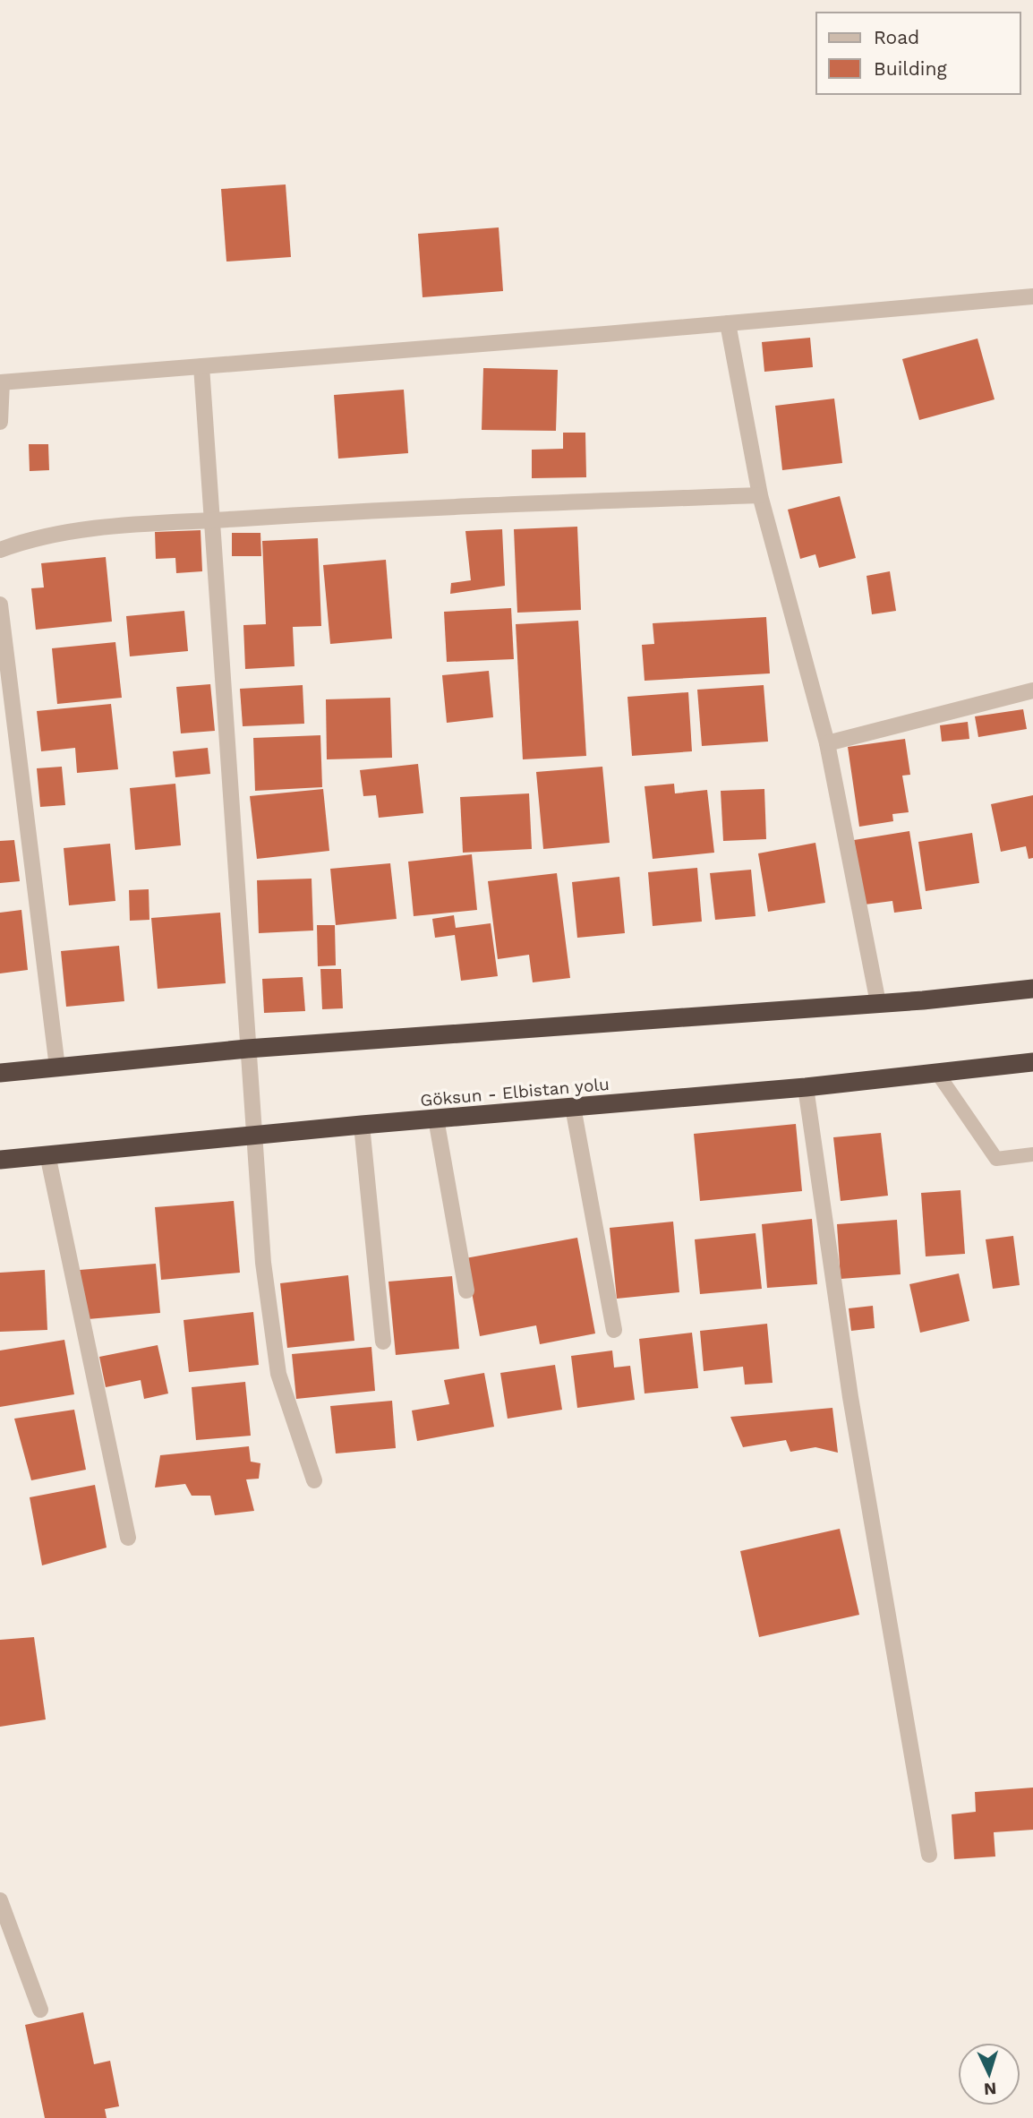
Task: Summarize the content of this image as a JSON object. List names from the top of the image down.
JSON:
{
  "streets": {
    "highway": ["Göksun - Elbistan yolu"]
  },
  "legend": ["Road", "Building"],
  "north": "bottom"
}
